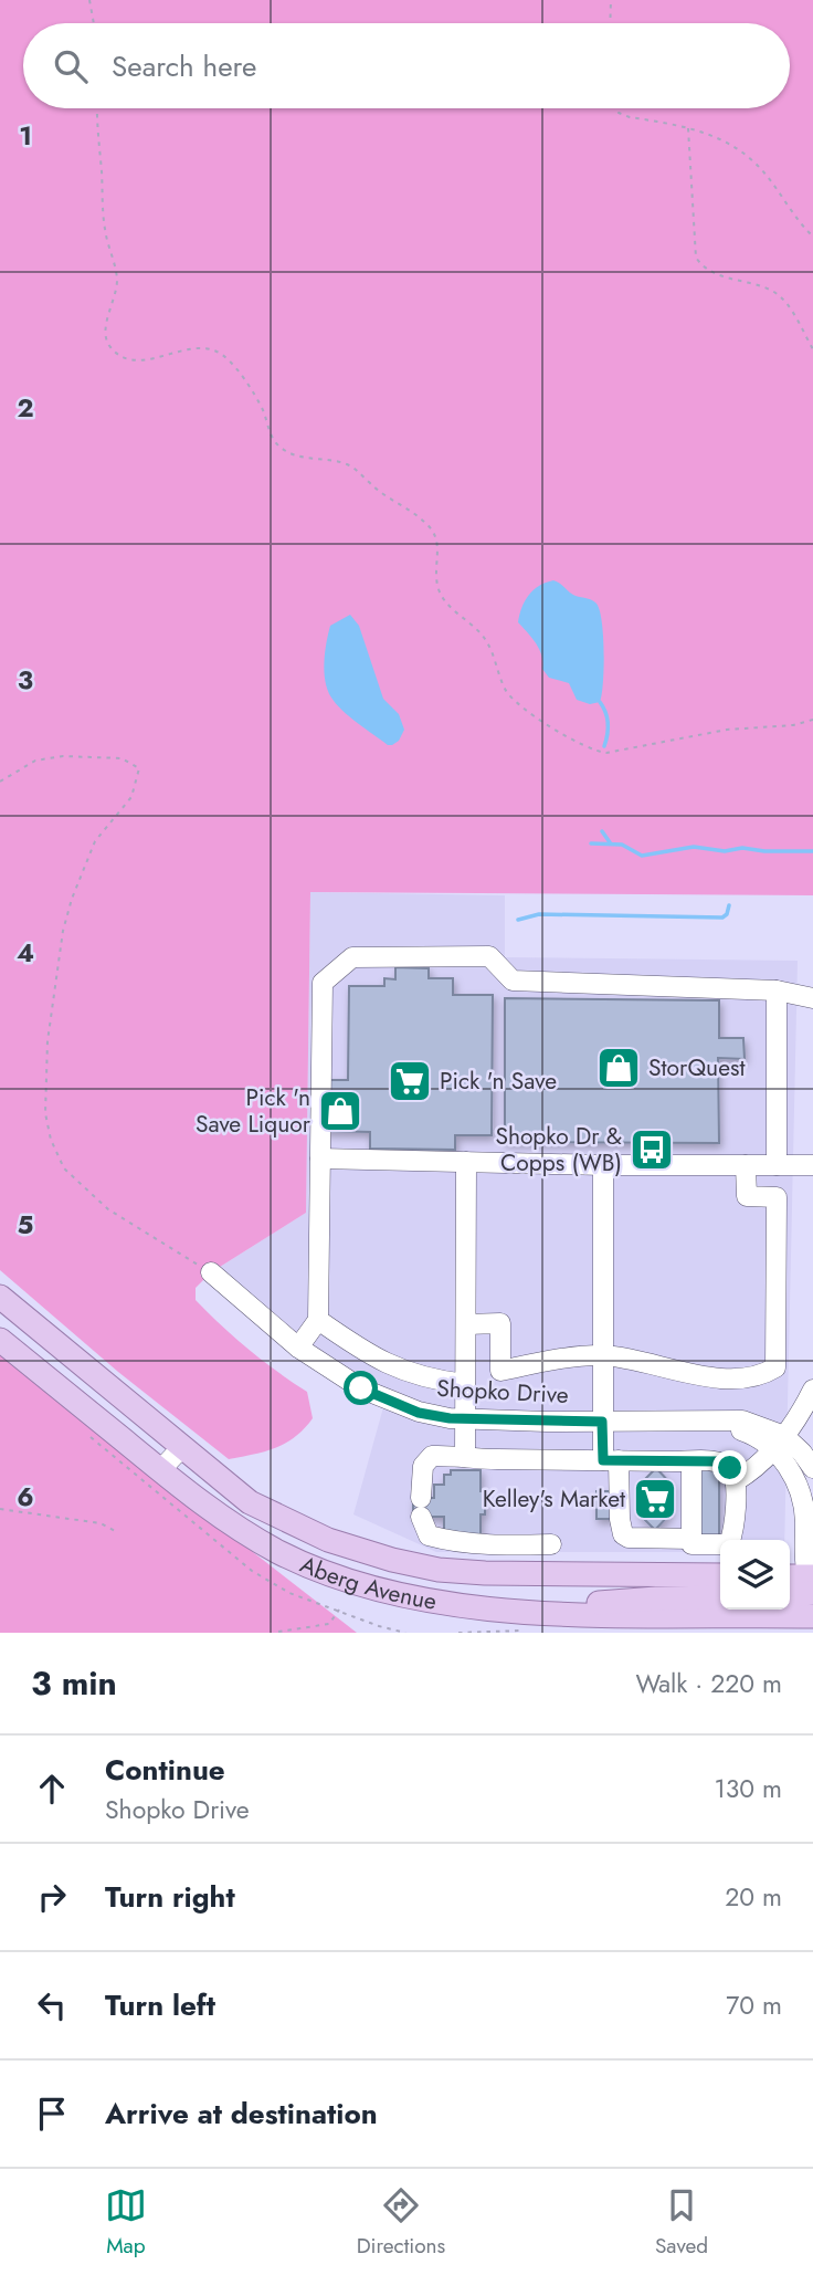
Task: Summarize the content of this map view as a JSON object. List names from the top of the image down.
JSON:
{
  "streets": {
    "main road": ["Aberg Avenue"],
    "street": ["Shopko Drive"]
  },
  "places": {
    "shop": ["StorQuest", "Pick 'n Save Liquor"],
    "supermarket": ["Pick 'n Save", "Kelley's Market"],
    "bus stop": ["Shopko Dr & Copps (WB)"]
  },
  "page": {
    "search": "Search here",
    "heading": ["3 min", "Walk · 220 m"],
    "list": [
      ["Continue", "Shopko Drive", "130 m"],
      ["Turn right", "20 m"],
      ["Turn left", "70 m"],
      "Arrive at destination"
    ],
    "nav": ["Map", "Directions", "Saved"]
  },
  "grid": {
    "rows": [
      "1",
      "2",
      "3",
      "4",
      "5",
      "6"
    ]
  }
}
